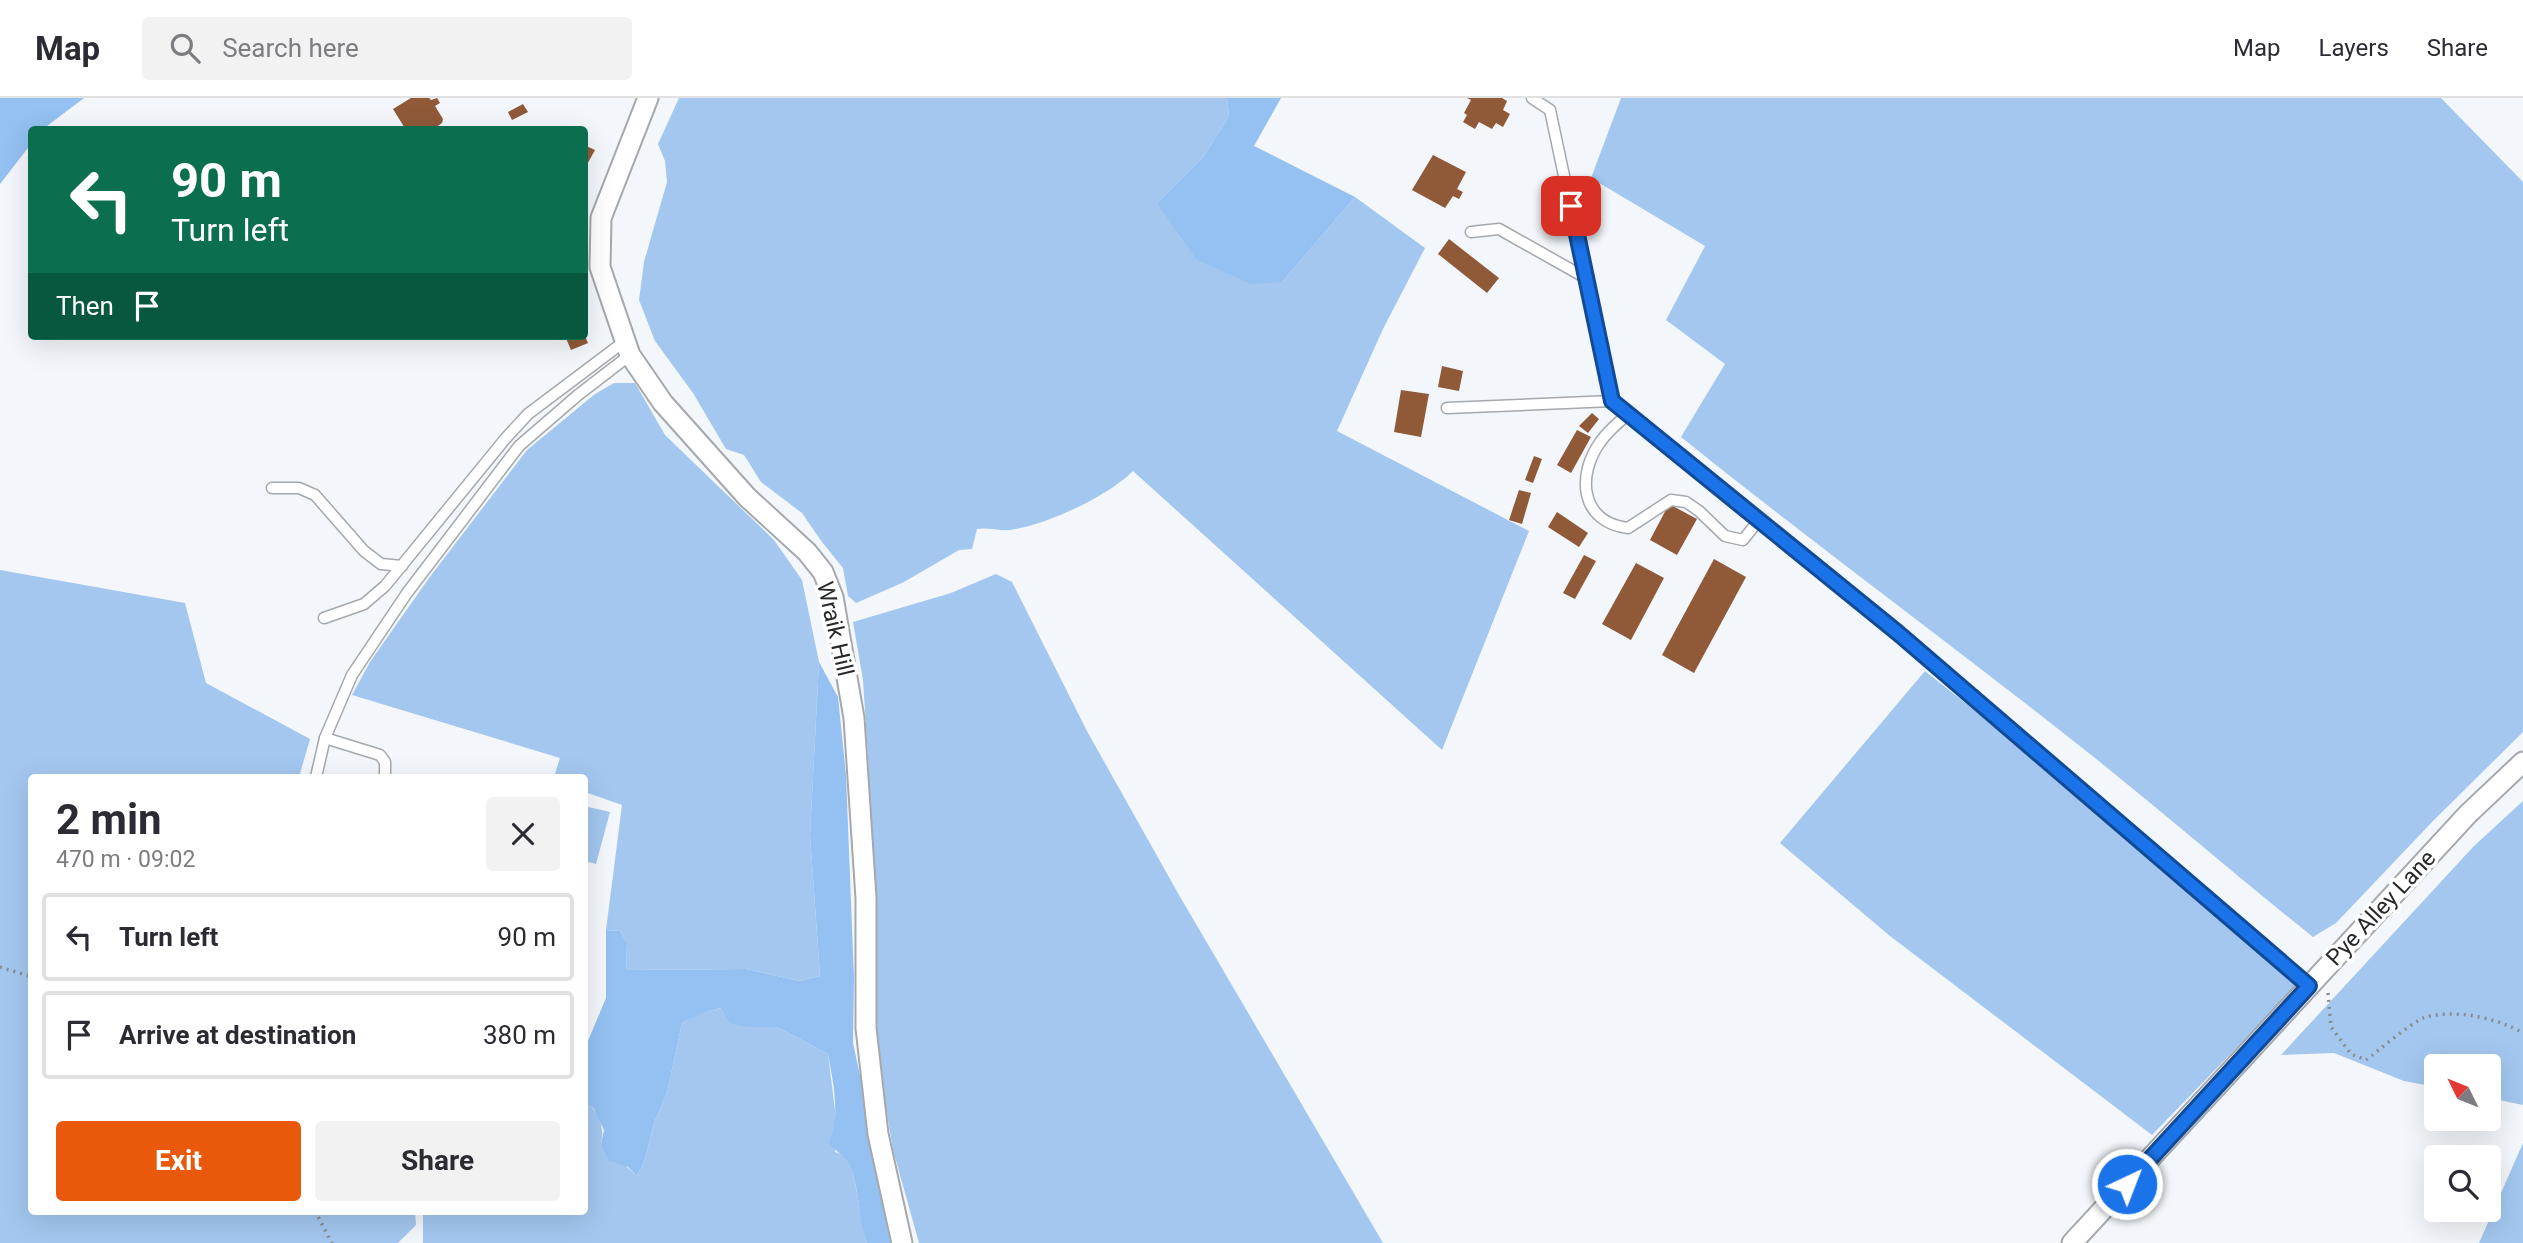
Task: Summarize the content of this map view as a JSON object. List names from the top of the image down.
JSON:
{
  "streets": {
    "street": ["Wraik Hill", "Pye Alley Lane"]
  },
  "north": "top left",
  "page": {
    "header": "Map",
    "search": "Search here",
    "nav": ["Map", "Layers", "Share"],
    "turn": ["90 m", "Turn left"],
    "then": "Then",
    "heading": ["2 min", "470 m · 09:02"],
    "list": [
      {
        "name": "Turn left",
        "value": "90 m"
      },
      {
        "name": "Arrive at destination",
        "value": "380 m"
      }
    ],
    "buttons": ["Exit", "Share"]
  }
}
